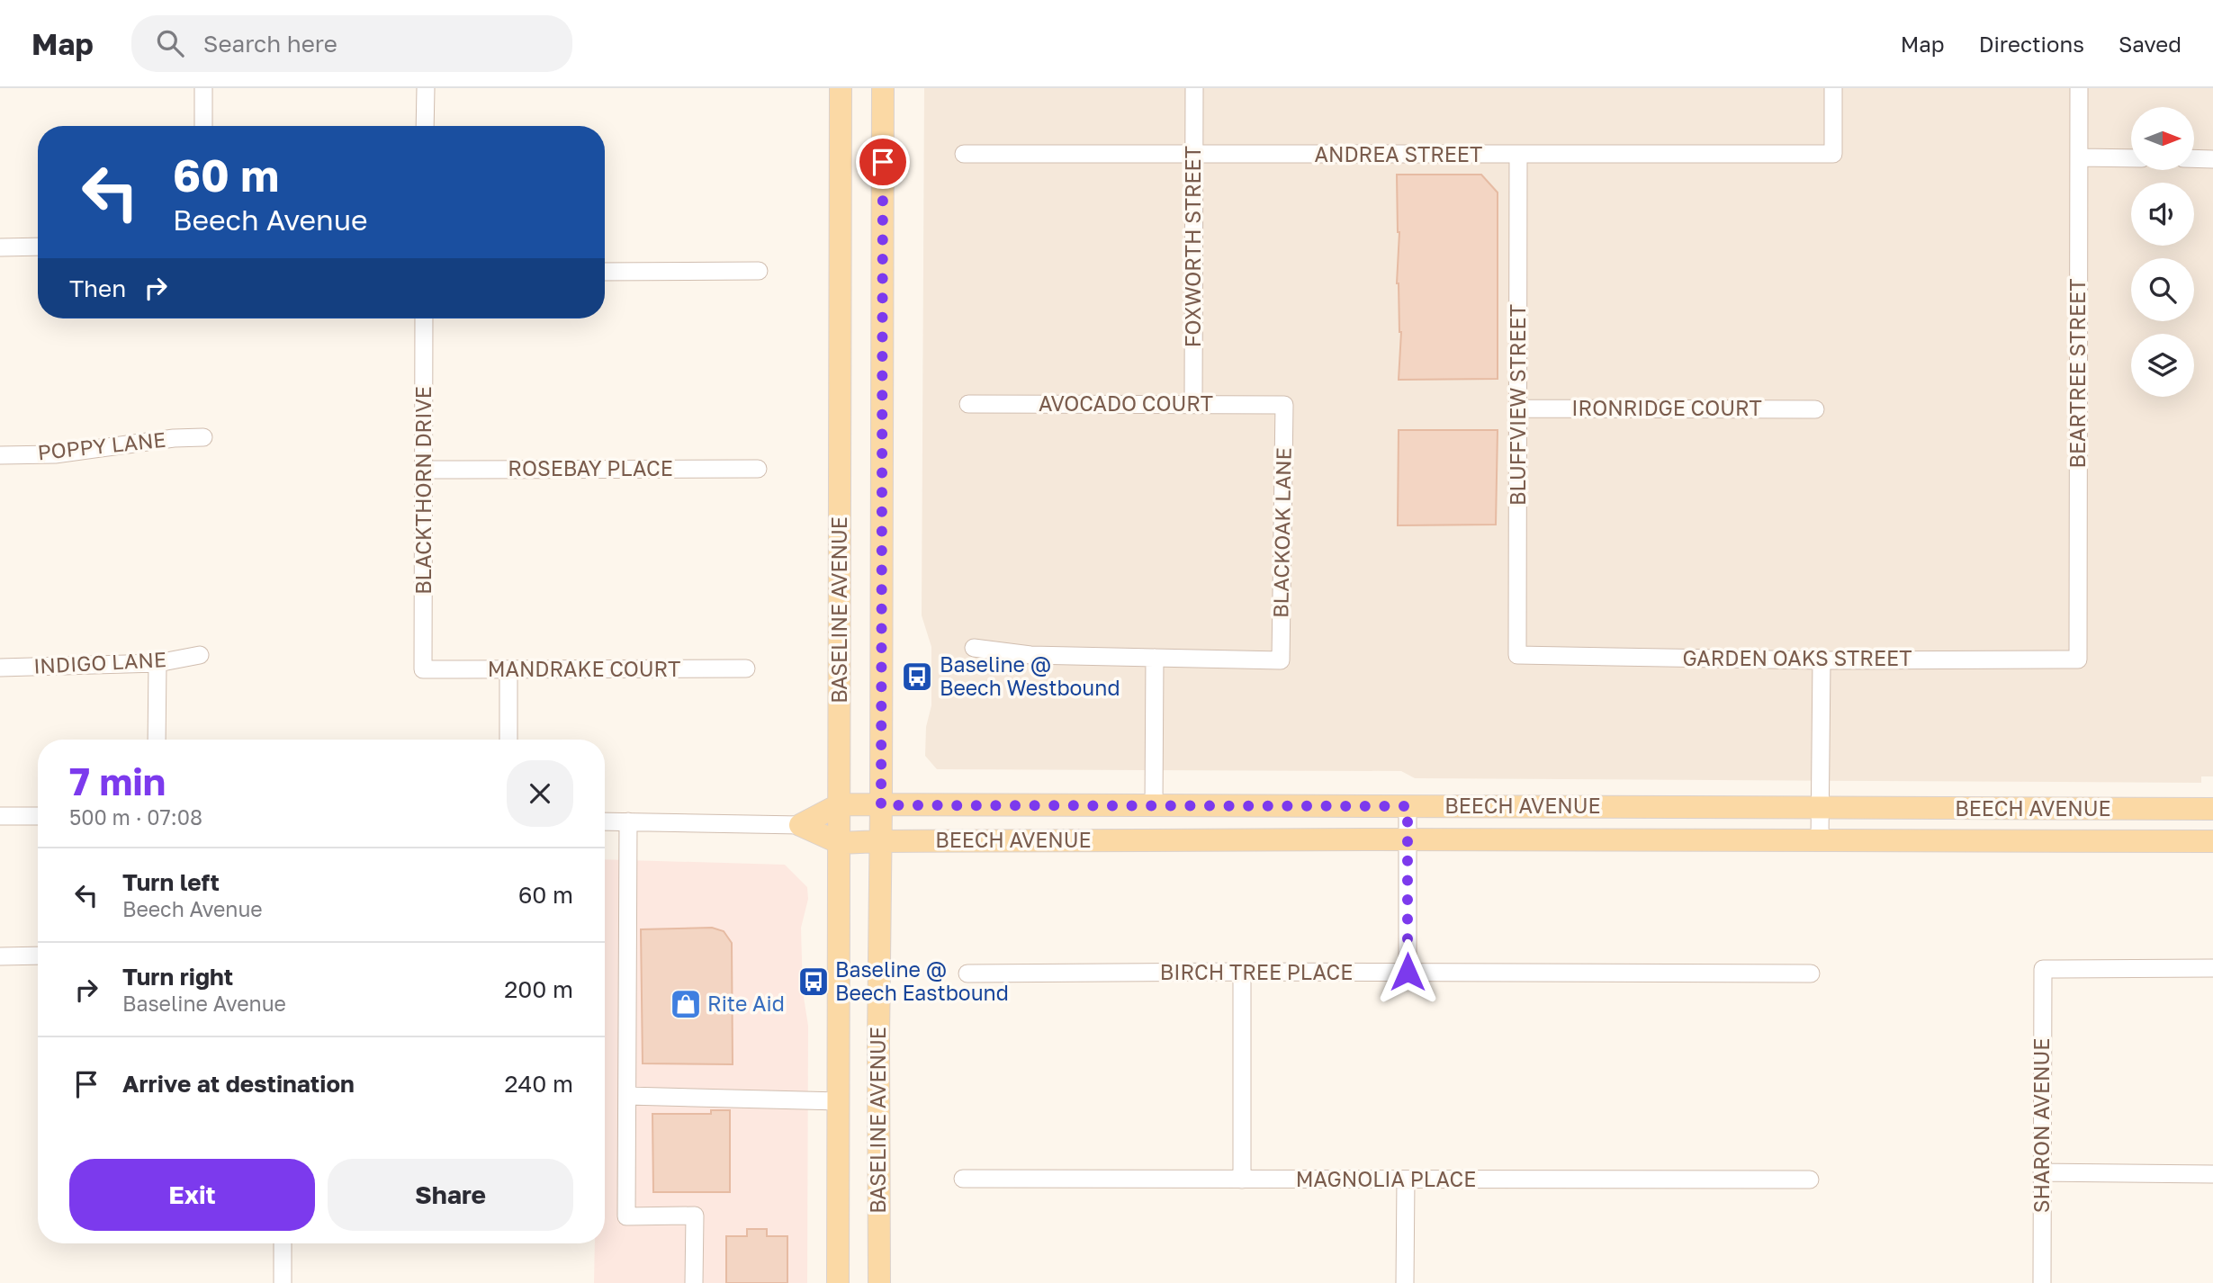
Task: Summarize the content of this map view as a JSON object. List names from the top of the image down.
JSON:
{
  "streets": {
    "main road": ["BASELINE AVENUE", "BEECH AVENUE"],
    "street": [
      "ANDREA STREET",
      "FOXWORTH STREET",
      "BEARTREE STREET",
      "AVOCADO COURT",
      "BLUFFVIEW STREET",
      "IRONRIDGE COURT",
      "POPPY LANE",
      "ROSEBAY PLACE",
      "BLACKTHORN DRIVE",
      "BLACKOAK LANE",
      "GARDEN OAKS STREET",
      "INDIGO LANE",
      "MANDRAKE COURT",
      "BIRCH TREE PLACE",
      "SHARON AVENUE",
      "MAGNOLIA PLACE"
    ]
  },
  "crossings": [
    ["ANDREA STREET", "FOXWORTH STREET"],
    ["ANDREA STREET", "BLUFFVIEW STREET"],
    ["FOXWORTH STREET", "AVOCADO COURT"],
    ["BEARTREE STREET", "GARDEN OAKS STREET"],
    ["AVOCADO COURT", "BLACKOAK LANE"],
    ["BLUFFVIEW STREET", "IRONRIDGE COURT"],
    ["BLUFFVIEW STREET", "GARDEN OAKS STREET"],
    ["ROSEBAY PLACE", "BLACKTHORN DRIVE"],
    ["BLACKTHORN DRIVE", "MANDRAKE COURT"],
    ["BASELINE AVENUE", "BEECH AVENUE"]
  ],
  "places": {
    "bus stop": ["Baseline @ Beech Westbound", "Baseline @ Beech Eastbound"],
    "shop": ["Rite Aid"]
  },
  "north": "right",
  "page": {
    "header": "Map",
    "search": "Search here",
    "nav": ["Map", "Directions", "Saved"],
    "turn": ["60 m", "Beech Avenue"],
    "then": "Then",
    "heading": ["7 min", "500 m · 07:08"],
    "list": [
      {
        "name": "Turn left",
        "note": "Beech Avenue",
        "value": "60 m"
      },
      {
        "name": "Turn right",
        "note": "Baseline Avenue",
        "value": "200 m"
      },
      {
        "name": "Arrive at destination",
        "value": "240 m"
      }
    ],
    "buttons": ["Exit", "Share"]
  }
}
